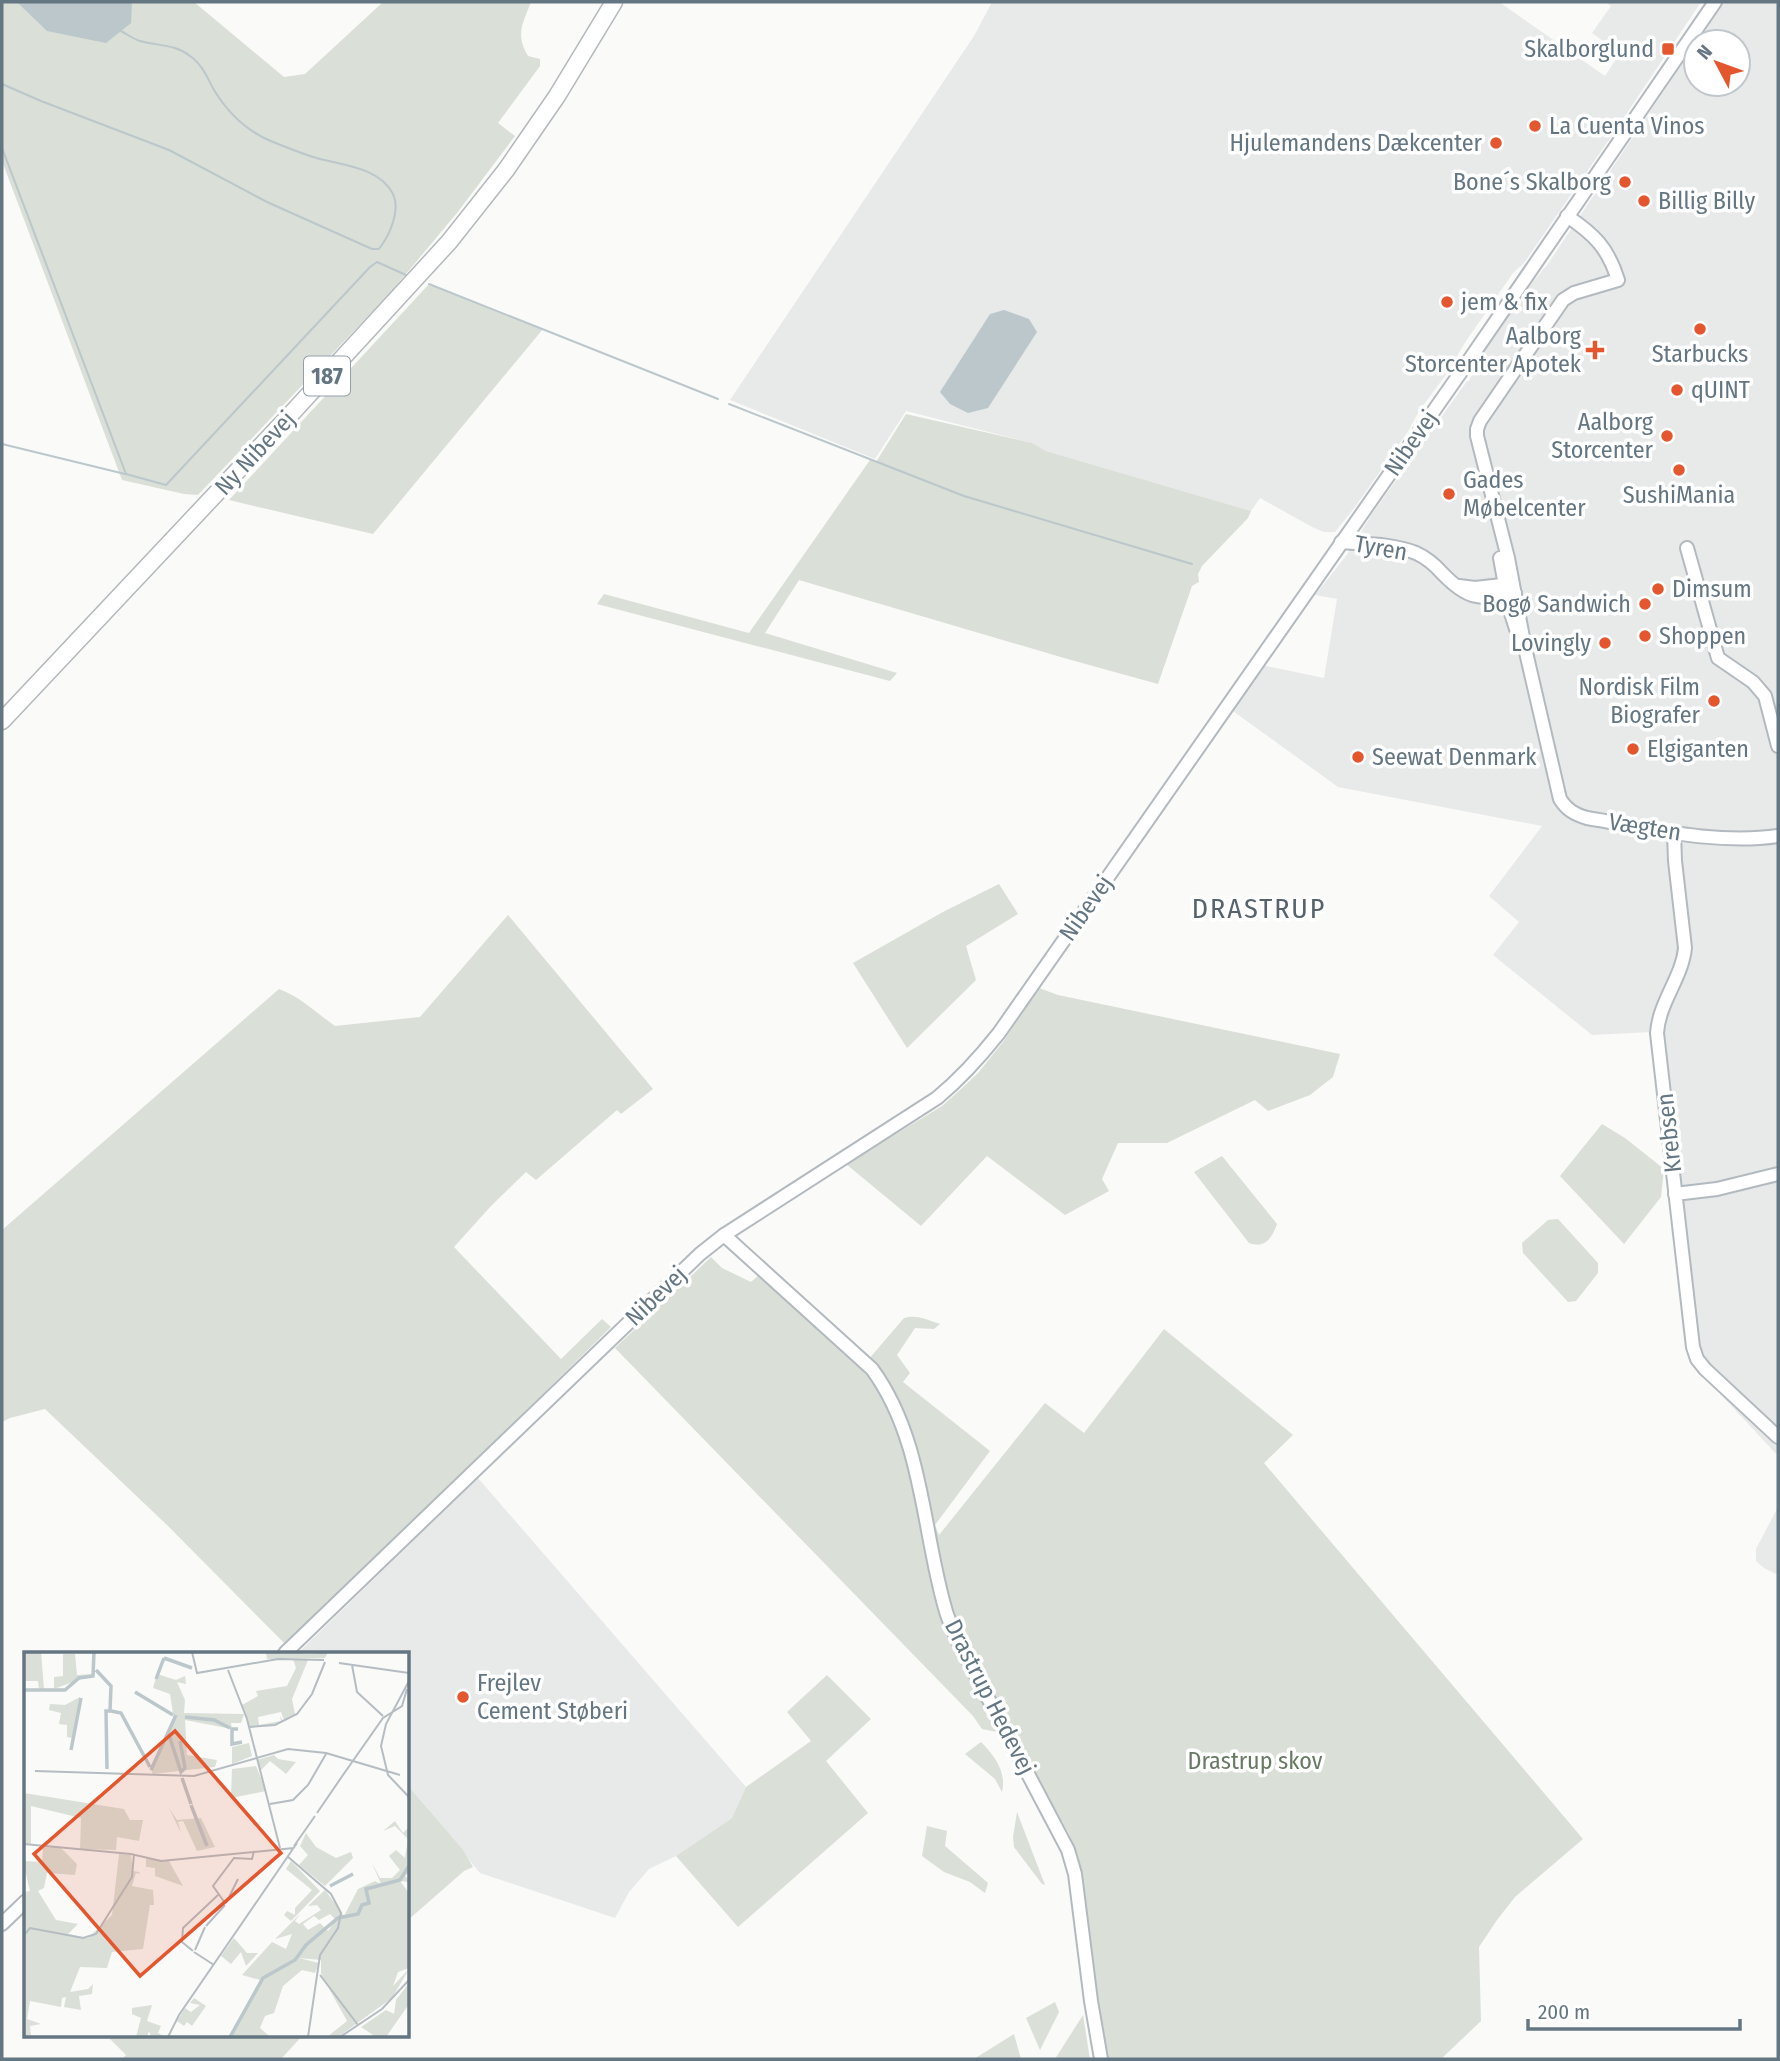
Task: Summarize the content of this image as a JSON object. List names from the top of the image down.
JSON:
{
  "streets": {
    "highway": ["187", "Ny Nibevej"],
    "street": [
      "Nibevej",
      "Tyren",
      "Vægten",
      "Krebsen",
      "Drastrup Hedevej"
    ]
  },
  "crossings": [
    ["Nibevej", "Tyren"],
    ["Nibevej", "Vægten"],
    ["Nibevej", "Drastrup Hedevej"],
    ["Tyren", "Vægten"],
    ["Vægten", "Krebsen"]
  ],
  "districts": ["DRASTRUP"],
  "parks": ["Drastrup skov"],
  "places": {
    "transit": ["Skalborglund"],
    "other": [
      "La Cuenta Vinos",
      "Hjulemandens Dækcenter",
      "Bone´s Skalborg",
      "Billig Billy",
      "jem & fix",
      "Starbucks",
      "qUINT",
      "Aalborg Storcenter",
      "SushiMania",
      "Gades Møbelcenter",
      "Dimsum",
      "Bogø Sandwich",
      "Shoppen",
      "Lovingly",
      "Nordisk Film Biografer",
      "Elgiganten",
      "Seewat Denmark",
      "Frejlev Cement Støberi"
    ],
    "health": ["Aalborg Storcenter Apotek"]
  },
  "scale_bar": "200 m",
  "north": "top left"
}
